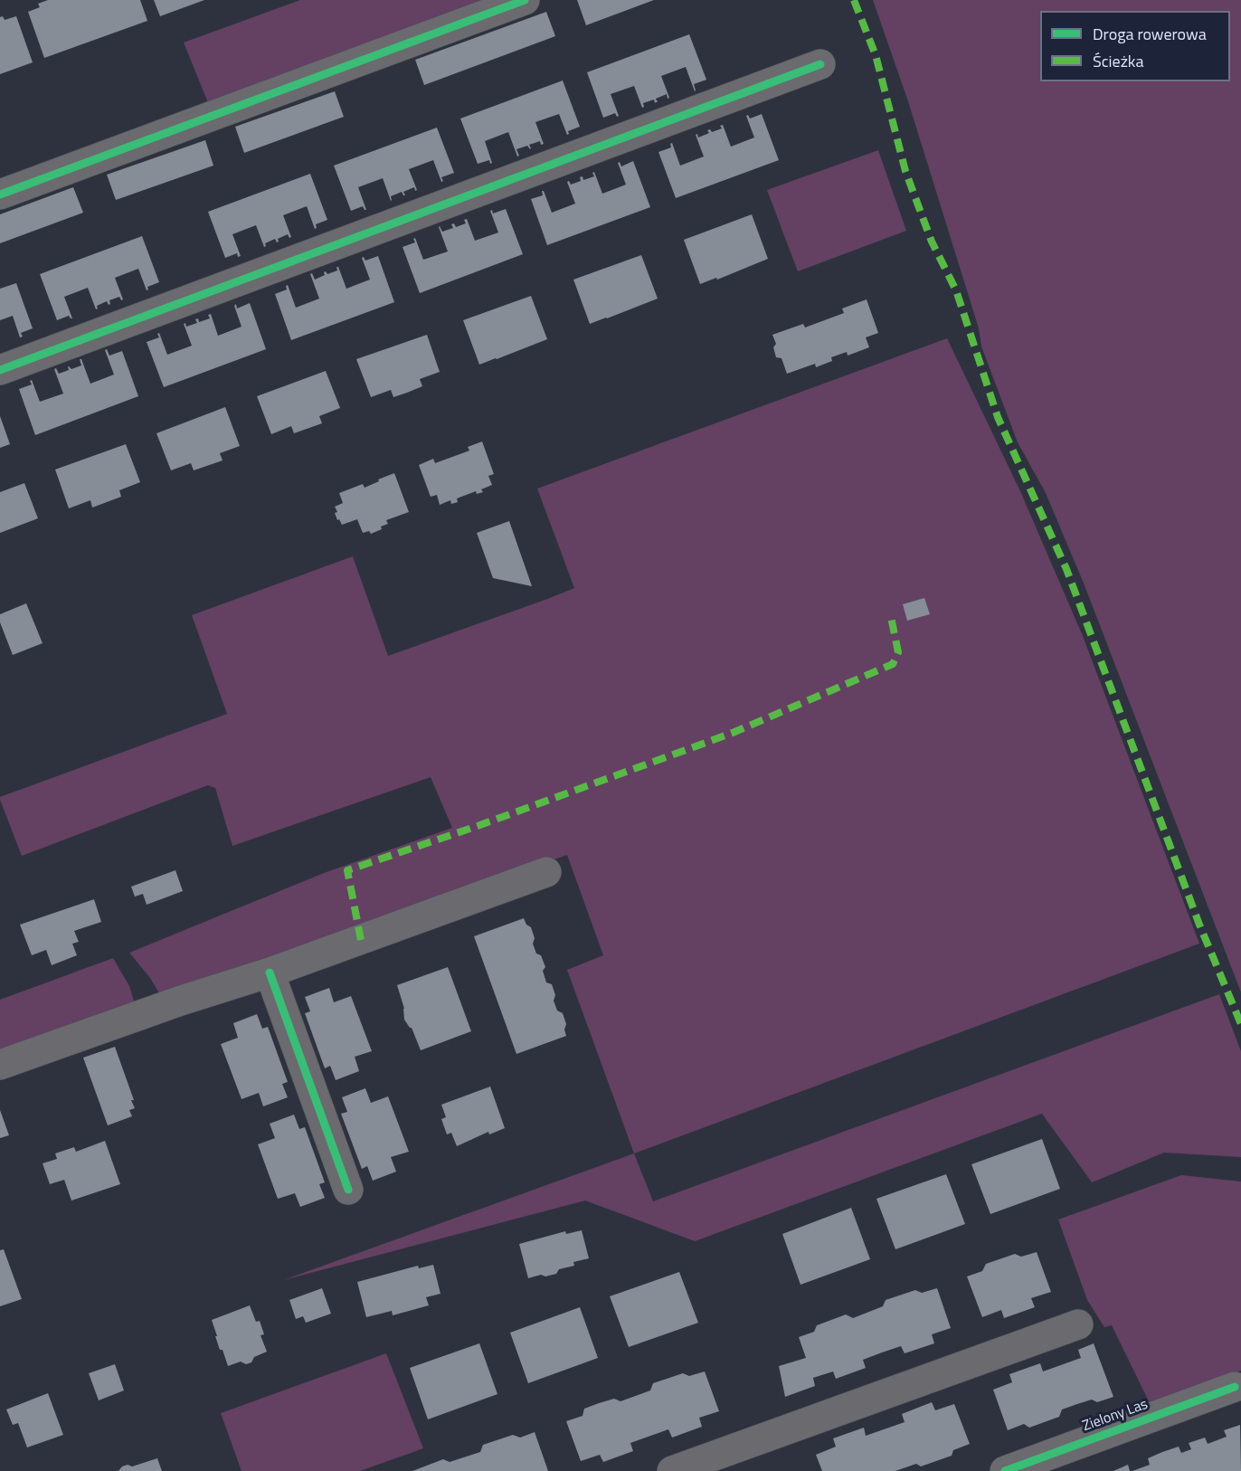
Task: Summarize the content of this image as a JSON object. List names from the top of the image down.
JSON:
{
  "streets": {
    "street": ["Zielony Las"]
  },
  "legend": ["Droga rowerowa", "Ścieżka"]
}
